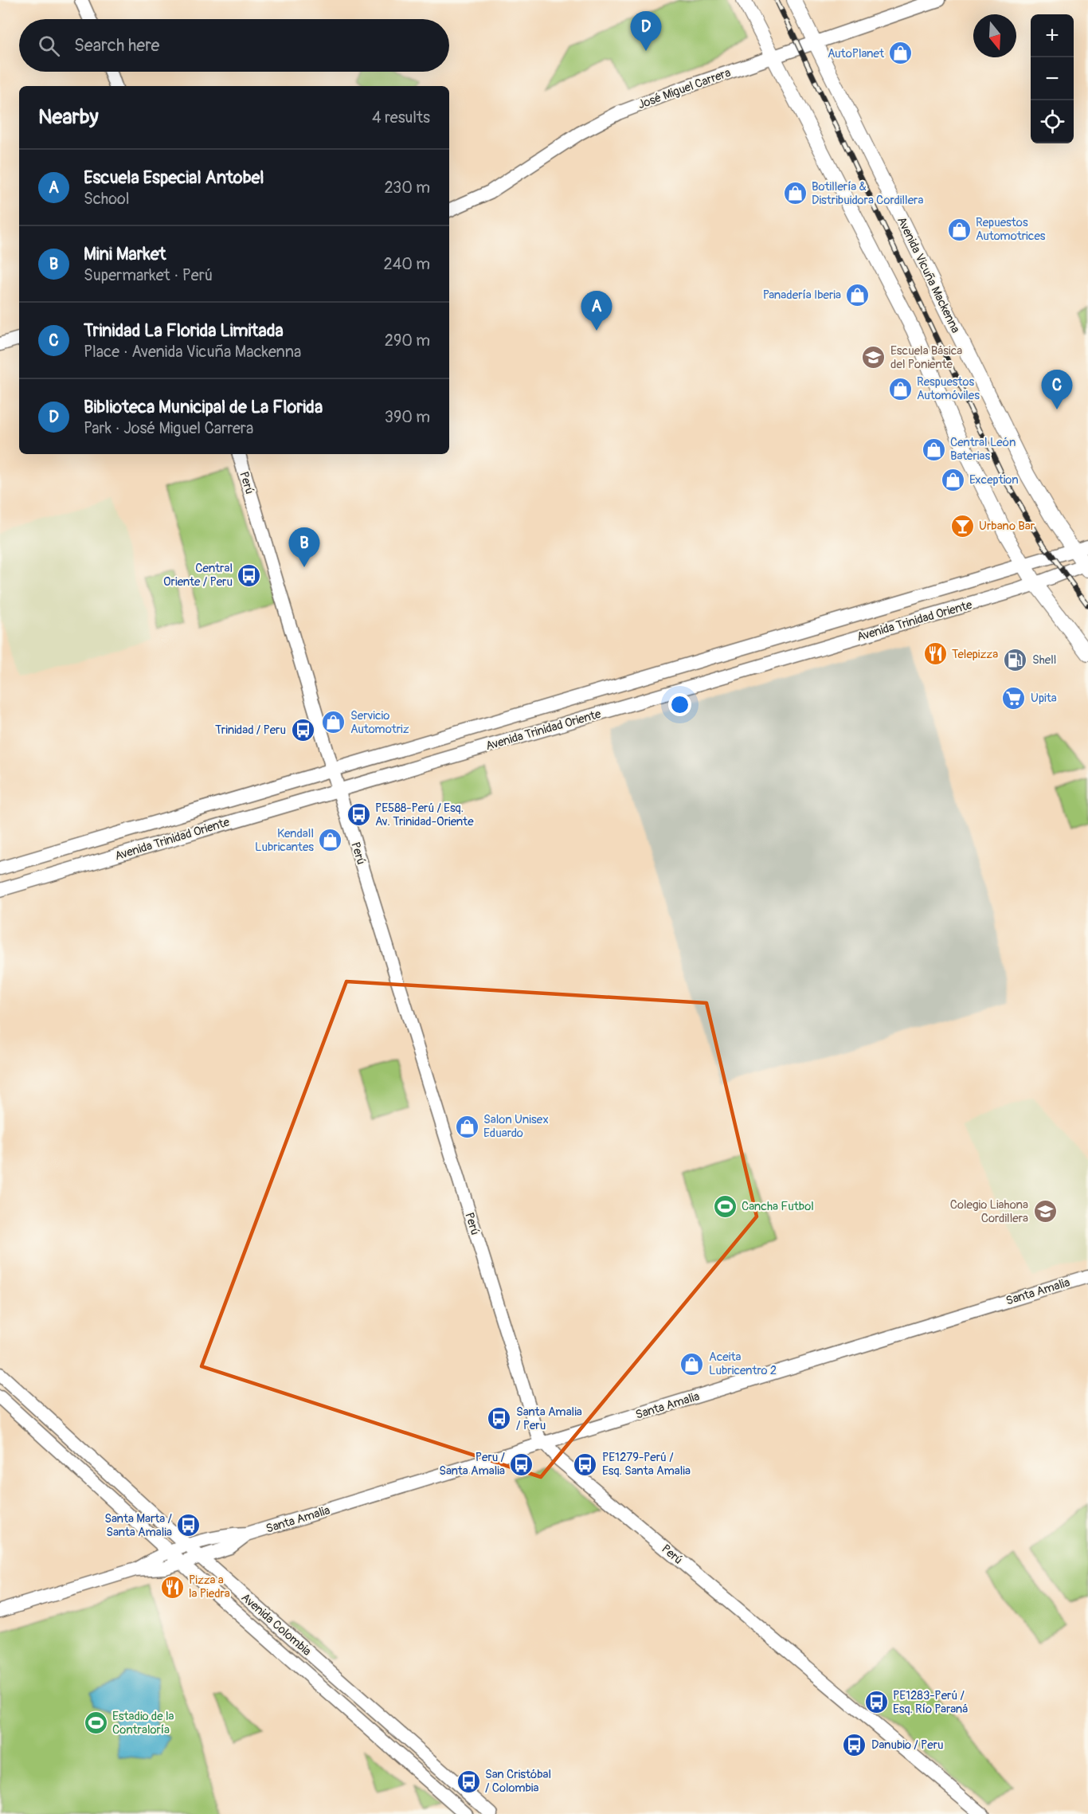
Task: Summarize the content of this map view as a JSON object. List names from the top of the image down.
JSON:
{
  "streets": {
    "main road": [
      "José Miguel Carrera",
      "Avenida Vicuña Mackenna",
      "Perú",
      "Avenida Trinidad Oriente",
      "Santa Amalia",
      "Avenida Colombia"
    ]
  },
  "crossings": [
    ["José Miguel Carrera", "Avenida Vicuña Mackenna"],
    ["Avenida Vicuña Mackenna", "Avenida Trinidad Oriente"],
    ["Perú", "Avenida Trinidad Oriente"],
    ["Perú", "Santa Amalia"],
    ["Santa Amalia", "Avenida Colombia"]
  ],
  "places": {
    "shop": [
      "AutoPlanet",
      "Botillería & Distribuidora Cordillera",
      "Repuestos Automotrices",
      "Panadería Iberia",
      "Respuestos Automóviles",
      "Central León Baterias",
      "Exception",
      "Servicio Automotriz",
      "Kendall Lubricantes",
      "Salon Unisex Eduardo",
      "Aceita Lubricentro 2"
    ],
    "school or university": ["Escuela Básica del Poniente", "Colegio Liahona Cordillera"],
    "bar": ["Urbano Bar"],
    "bus stop": [
      "Central Oriente / Peru",
      "Trinidad / Peru",
      "PE588-Perú / Esq. Av. Trinidad-Oriente",
      "Santa Amalia / Peru",
      "Peru / Santa Amalia",
      "PE1279-Perú / Esq. Santa Amalia",
      "Santa Marta / Santa Amalia",
      "PE1283-Perú / Esq. Río Paraná",
      "Danubio / Peru",
      "San Cristóbal / Colombia"
    ],
    "restaurant": ["Telepizza", "Pizza a la Piedra"],
    "fuel station": ["Shell"],
    "supermarket": ["Upita"],
    "sports": ["Cancha Futbol", "Estadio de la Contraloría"]
  },
  "north": "bottom",
  "page": {
    "pins": [
      "D",
      "A",
      "C",
      "B"
    ],
    "map_buttons": ["+", "−"],
    "search": "Search here",
    "heading": ["Nearby", "4 results"],
    "list": [
      {
        "mark": "A",
        "name": "Escuela Especial Antobel",
        "note": "School",
        "value": "230 m"
      },
      {
        "mark": "B",
        "name": "Mini Market",
        "note": "Supermarket · Perú",
        "value": "240 m"
      },
      {
        "mark": "C",
        "name": "Trinidad La Florida Limitada",
        "note": "Place · Avenida Vicuña Mackenna",
        "value": "290 m"
      },
      {
        "mark": "D",
        "name": "Biblioteca Municipal de La Florida",
        "note": "Park · José Miguel Carrera",
        "value": "390 m"
      }
    ]
  }
}
